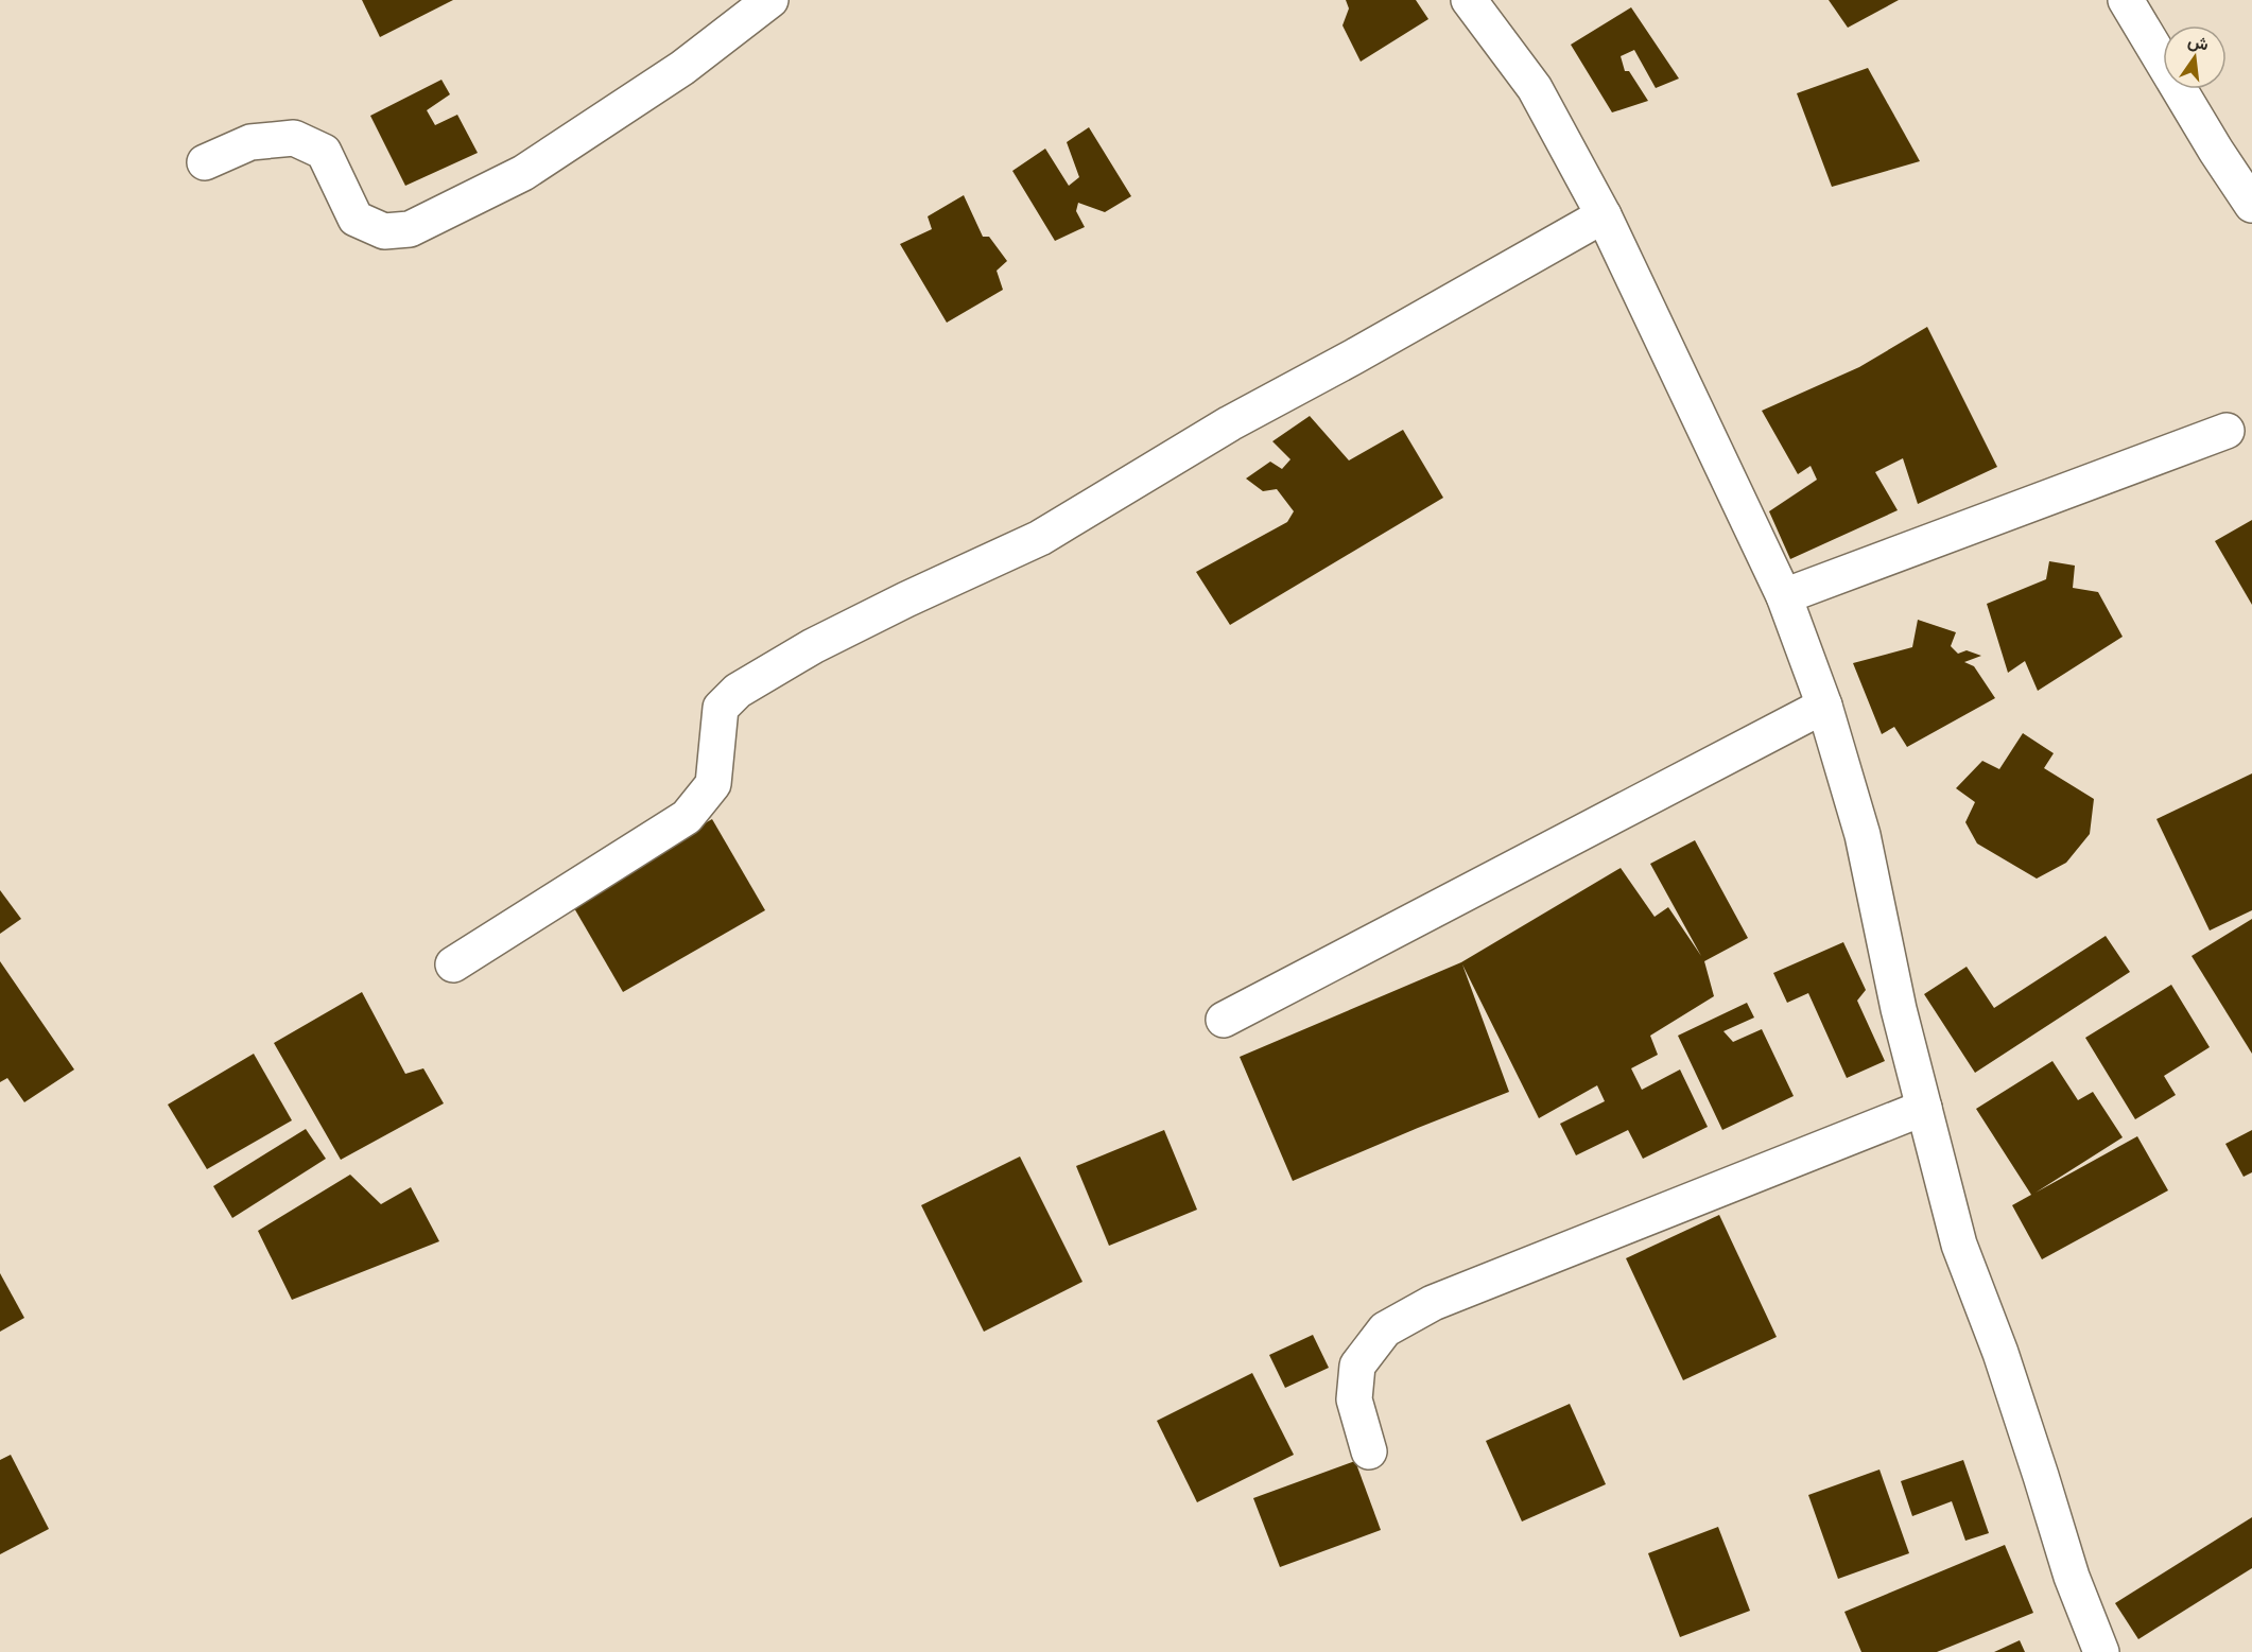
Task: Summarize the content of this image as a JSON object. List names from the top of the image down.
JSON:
{
  "north": "top"
}
